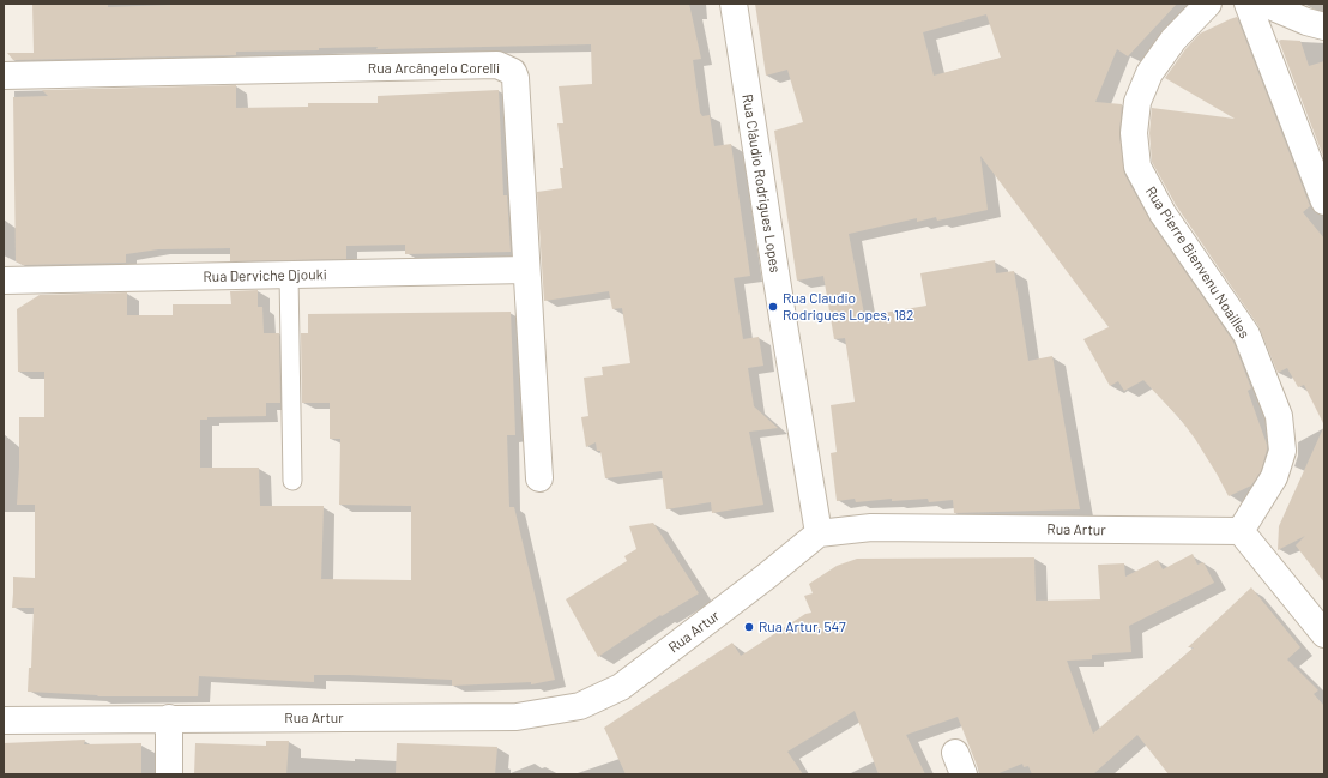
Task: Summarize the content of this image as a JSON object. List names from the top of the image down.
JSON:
{
  "streets": {
    "street": [
      "Rua Arcângelo Corelli",
      "Rua Cláudio Rodrigues Lopes",
      "Rua Pierre Bienvenu Noailles",
      "Rua Derviche Djouki",
      "Rua Artur"
    ]
  },
  "crossings": [
    ["Rua Arcângelo Corelli", "Rua Derviche Djouki"],
    ["Rua Cláudio Rodrigues Lopes", "Rua Artur"],
    ["Rua Pierre Bienvenu Noailles", "Rua Artur"]
  ],
  "places": ["Rua Claudio Rodrigues Lopes, 182", "Rua Artur, 547"]
}
